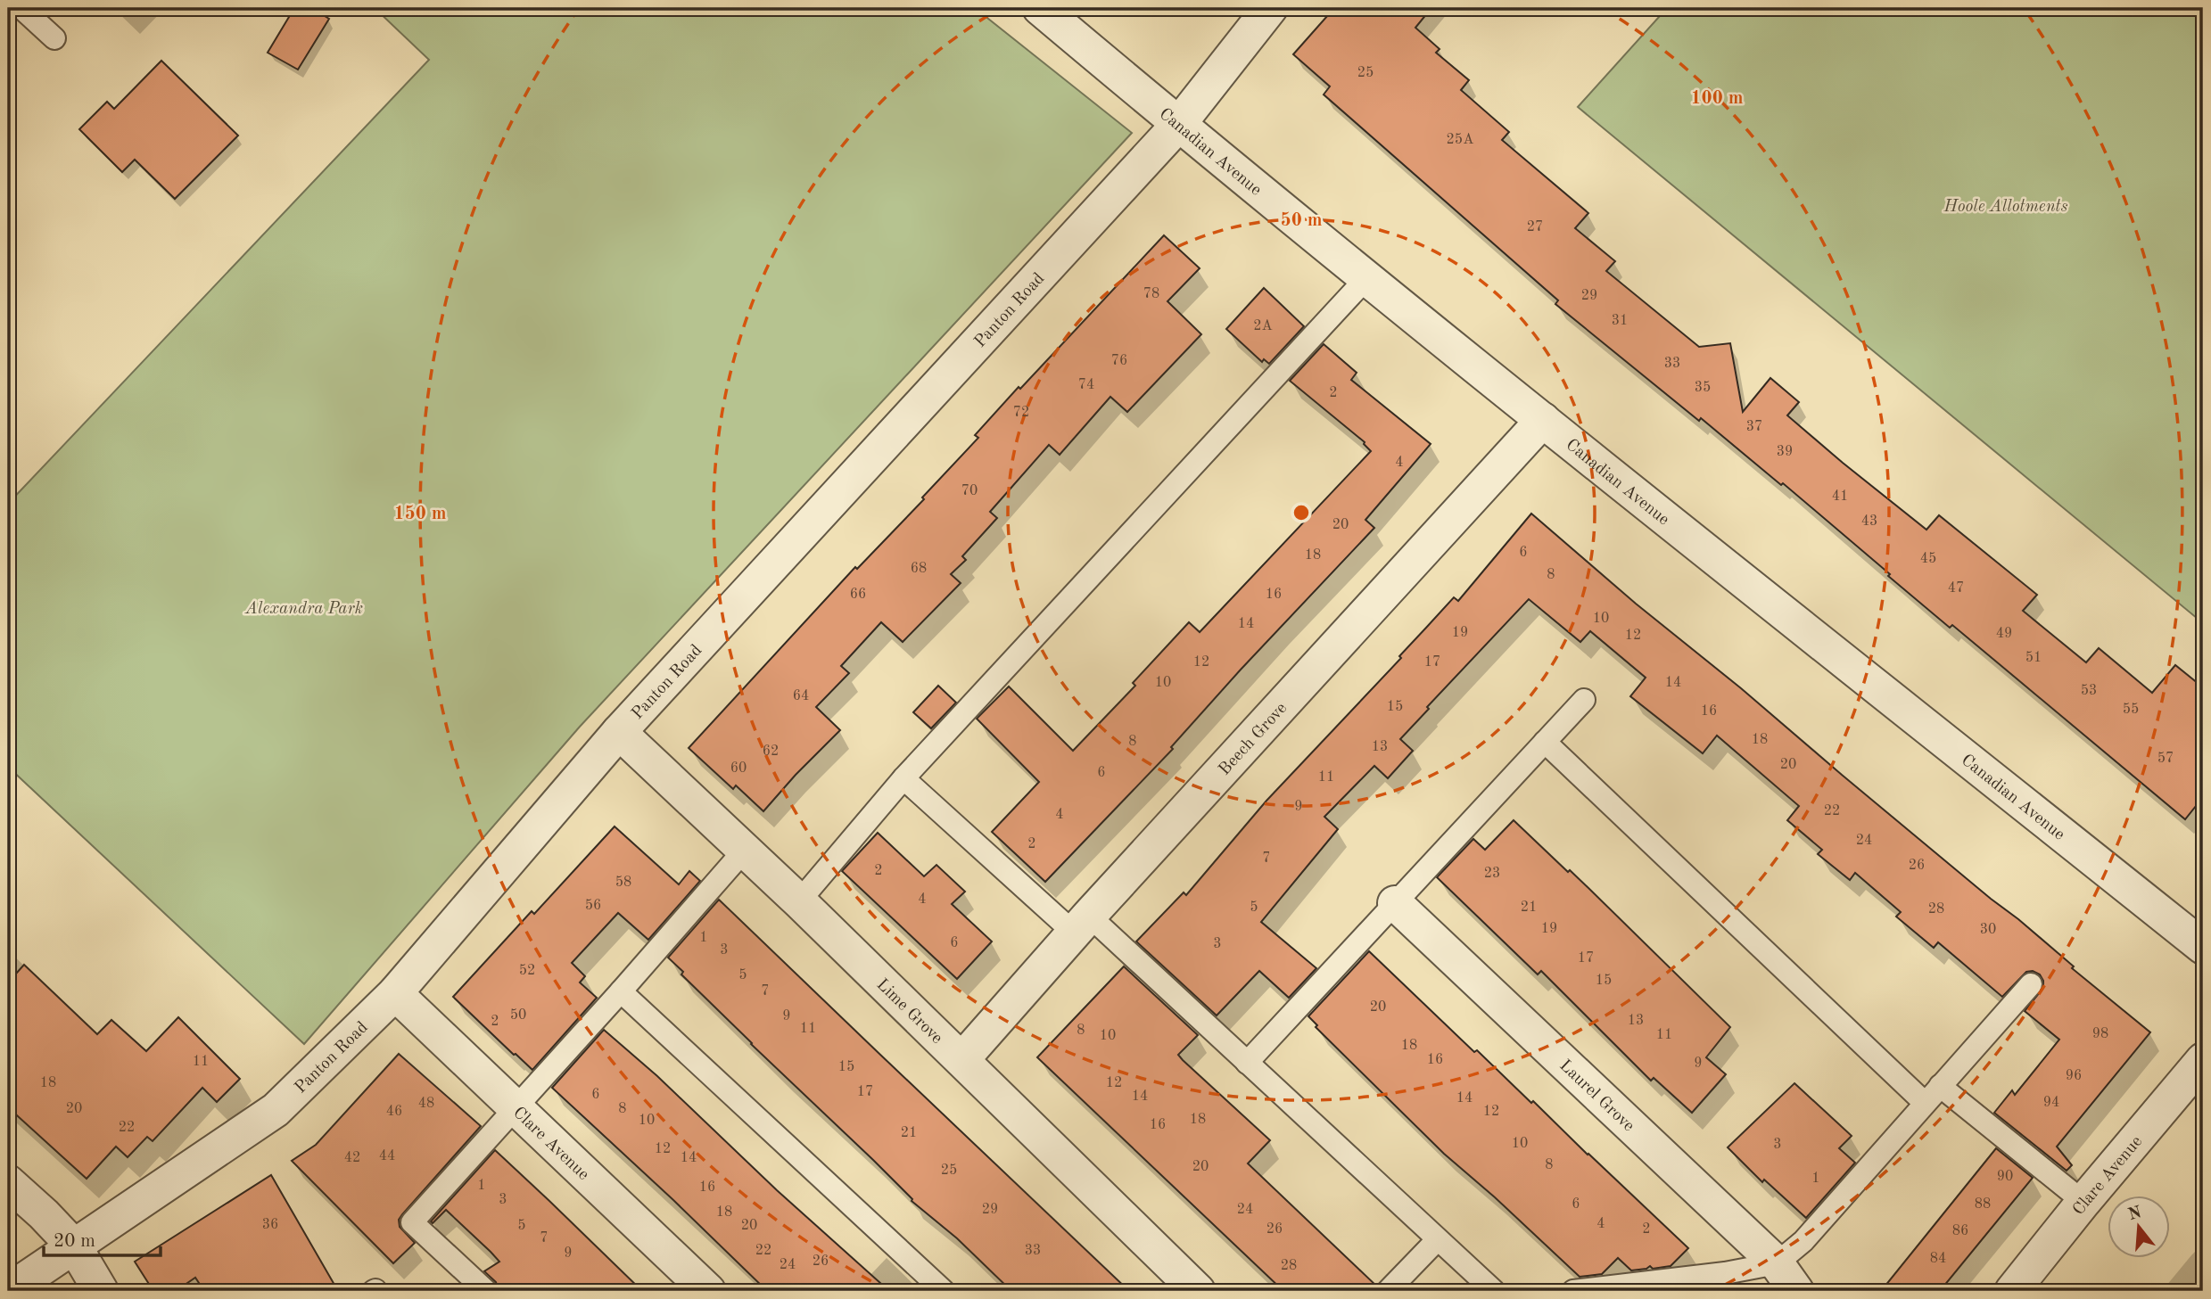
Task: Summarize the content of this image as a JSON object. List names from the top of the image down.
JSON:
{
  "streets": {
    "street": [
      "Canadian Avenue",
      "Panton Road",
      "Beech Grove",
      "Lime Grove",
      "Laurel Grove",
      "Clare Avenue"
    ]
  },
  "crossings": [
    ["Canadian Avenue", "Panton Road"],
    ["Canadian Avenue", "Beech Grove"],
    ["Panton Road", "Lime Grove"],
    ["Panton Road", "Clare Avenue"],
    ["Beech Grove", "Lime Grove"]
  ],
  "parks": ["Hoole Allotments", "Alexandra Park"],
  "house_numbers": [
    "25",
    "25A",
    "27",
    "78",
    "29",
    "31",
    "2A",
    "76",
    "33",
    "74",
    "35",
    "2",
    "72",
    "37",
    "39",
    "4",
    "70",
    "41",
    "43",
    "20",
    "6",
    "18",
    "45",
    "68",
    "8",
    "47",
    "66",
    "16",
    "10",
    "14",
    "19",
    "49",
    "12",
    "51",
    "12",
    "17",
    "10",
    "14",
    "53",
    "64",
    "15",
    "55",
    "16",
    "18",
    "8",
    "13",
    "62",
    "57",
    "20",
    "60",
    "6",
    "11",
    "9",
    "22",
    "4",
    "24",
    "2",
    "7",
    "26",
    "2",
    "23",
    "58",
    "4",
    "56",
    "5",
    "21",
    "28",
    "19",
    "30",
    "1",
    "6",
    "3",
    "3",
    "17",
    "52",
    "5",
    "15",
    "7",
    "20",
    "50",
    "9",
    "13",
    "2",
    "11",
    "8",
    "98",
    "11",
    "10",
    "18",
    "16",
    "11",
    "9",
    "15",
    "96",
    "18",
    "12",
    "17",
    "6",
    "14",
    "14",
    "94",
    "48",
    "20",
    "8",
    "46",
    "12",
    "18",
    "10",
    "16",
    "22",
    "21",
    "10",
    "3",
    "12",
    "44",
    "42",
    "14",
    "8",
    "20",
    "25",
    "90",
    "1",
    "1",
    "16",
    "3",
    "6",
    "88",
    "29",
    "24",
    "18",
    "4",
    "36",
    "5",
    "20",
    "26",
    "2",
    "86",
    "7",
    "22",
    "33",
    "9",
    "84",
    "26",
    "24",
    "28"
  ],
  "scale_bar": "20 m",
  "north": "top",
  "rings": ["100 m", "50 m", "150 m"]
}
